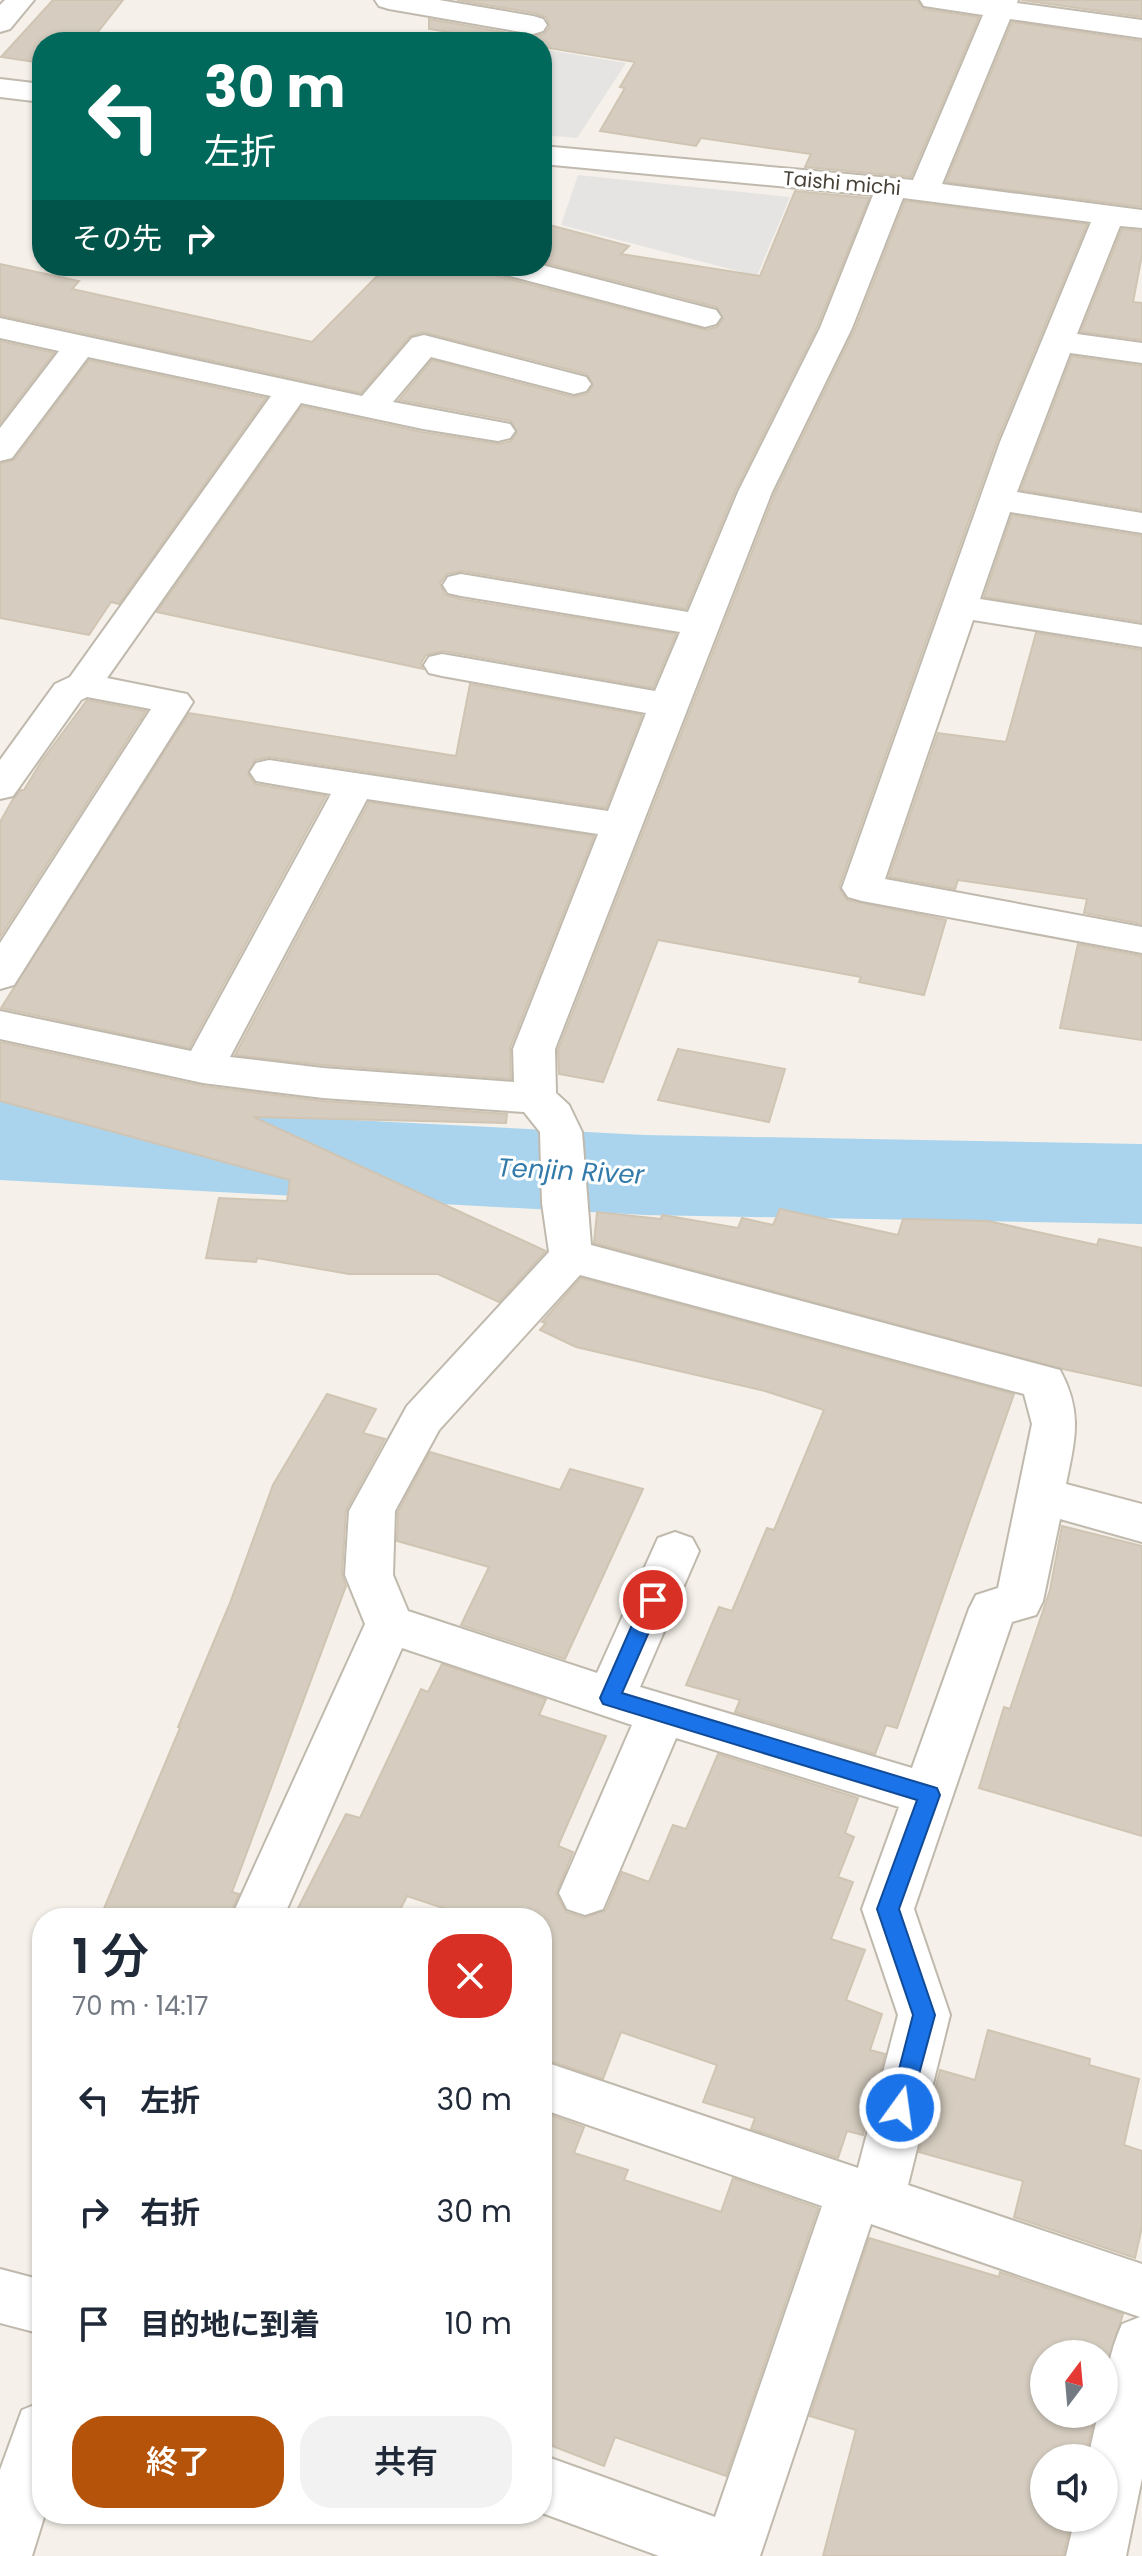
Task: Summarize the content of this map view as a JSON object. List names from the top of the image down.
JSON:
{
  "streets": {
    "street": ["Taishi michi"]
  },
  "water": ["Tenjin River"],
  "north": "top",
  "page": {
    "turn": ["30 m", "左折"],
    "then": "その先",
    "heading": ["1 分", "70 m · 14:17"],
    "list": [
      {
        "name": "左折",
        "value": "30 m"
      },
      {
        "name": "右折",
        "value": "30 m"
      },
      {
        "name": "目的地に到着",
        "value": "10 m"
      }
    ],
    "buttons": ["終了", "共有"]
  }
}
